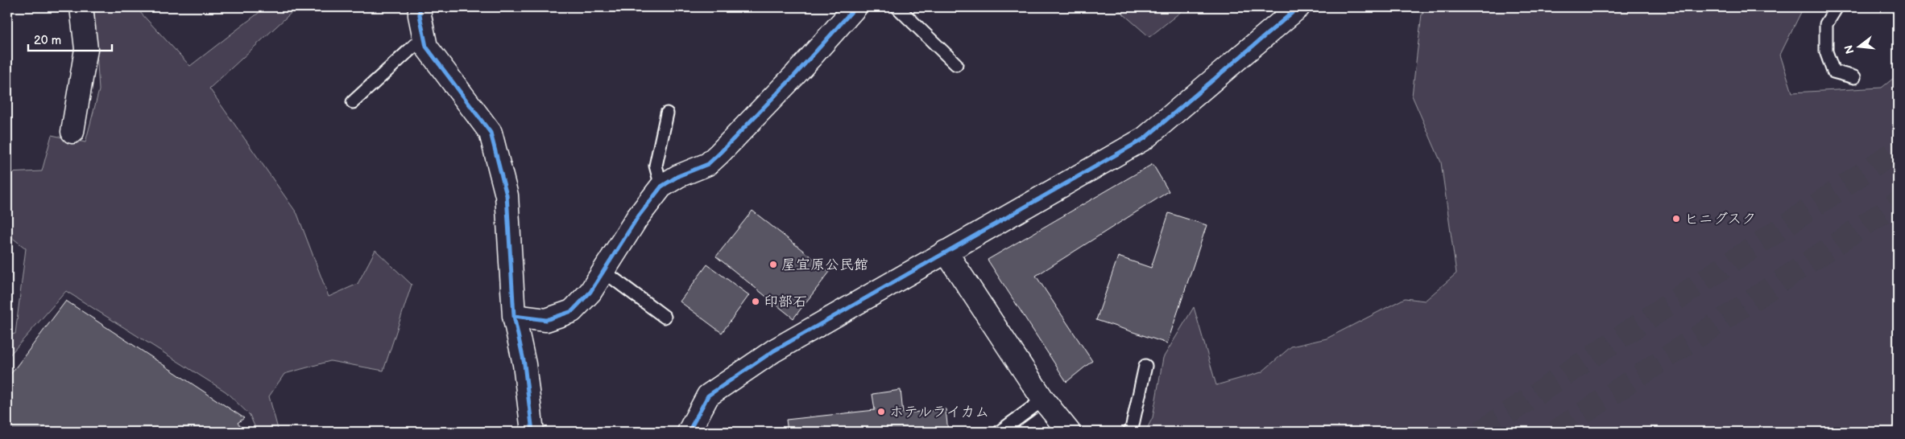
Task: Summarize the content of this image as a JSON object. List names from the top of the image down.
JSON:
{
  "places": [
    "ヒニグスク",
    "屋宜原公民館",
    "印部石",
    "ホテルライカム"
  ],
  "scale_bar": "20 m",
  "north": "left"
}
